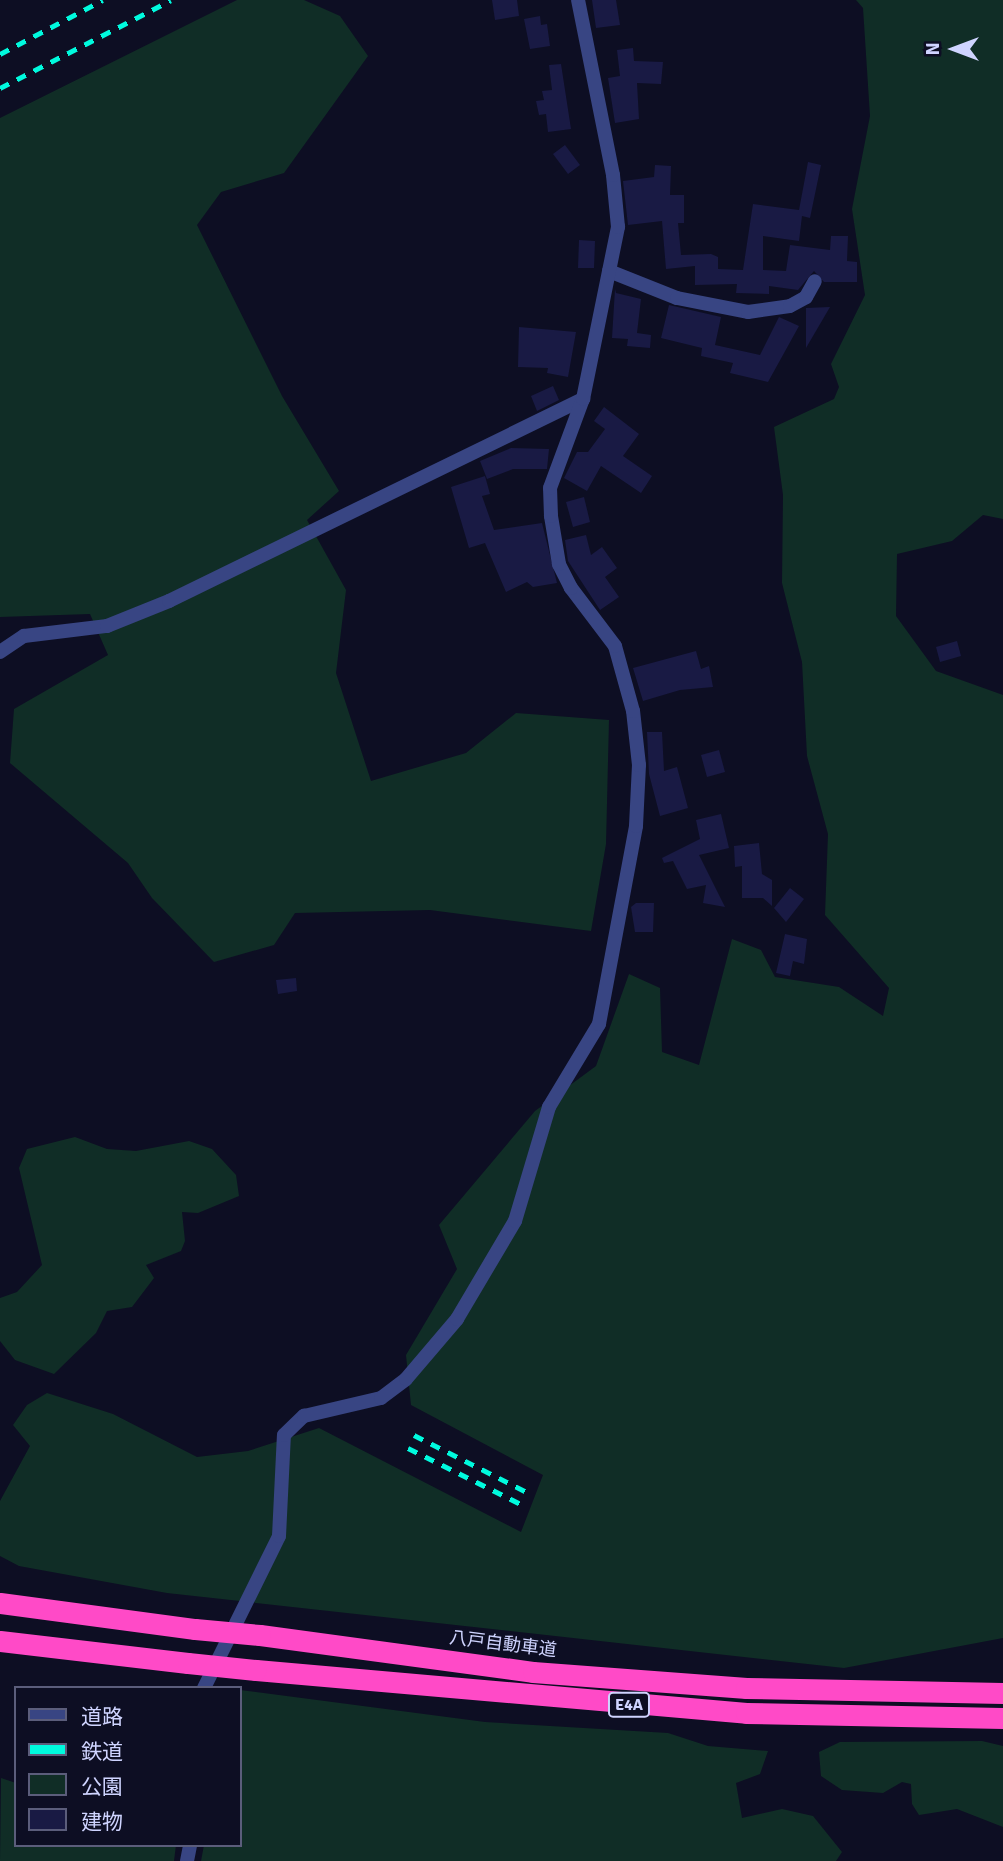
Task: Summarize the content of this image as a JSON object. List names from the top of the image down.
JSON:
{
  "streets": {
    "highway": ["八戸自動車道", "E4A"]
  },
  "legend": [
    "道路",
    "鉄道",
    "公園",
    "建物"
  ],
  "north": "left"
}
